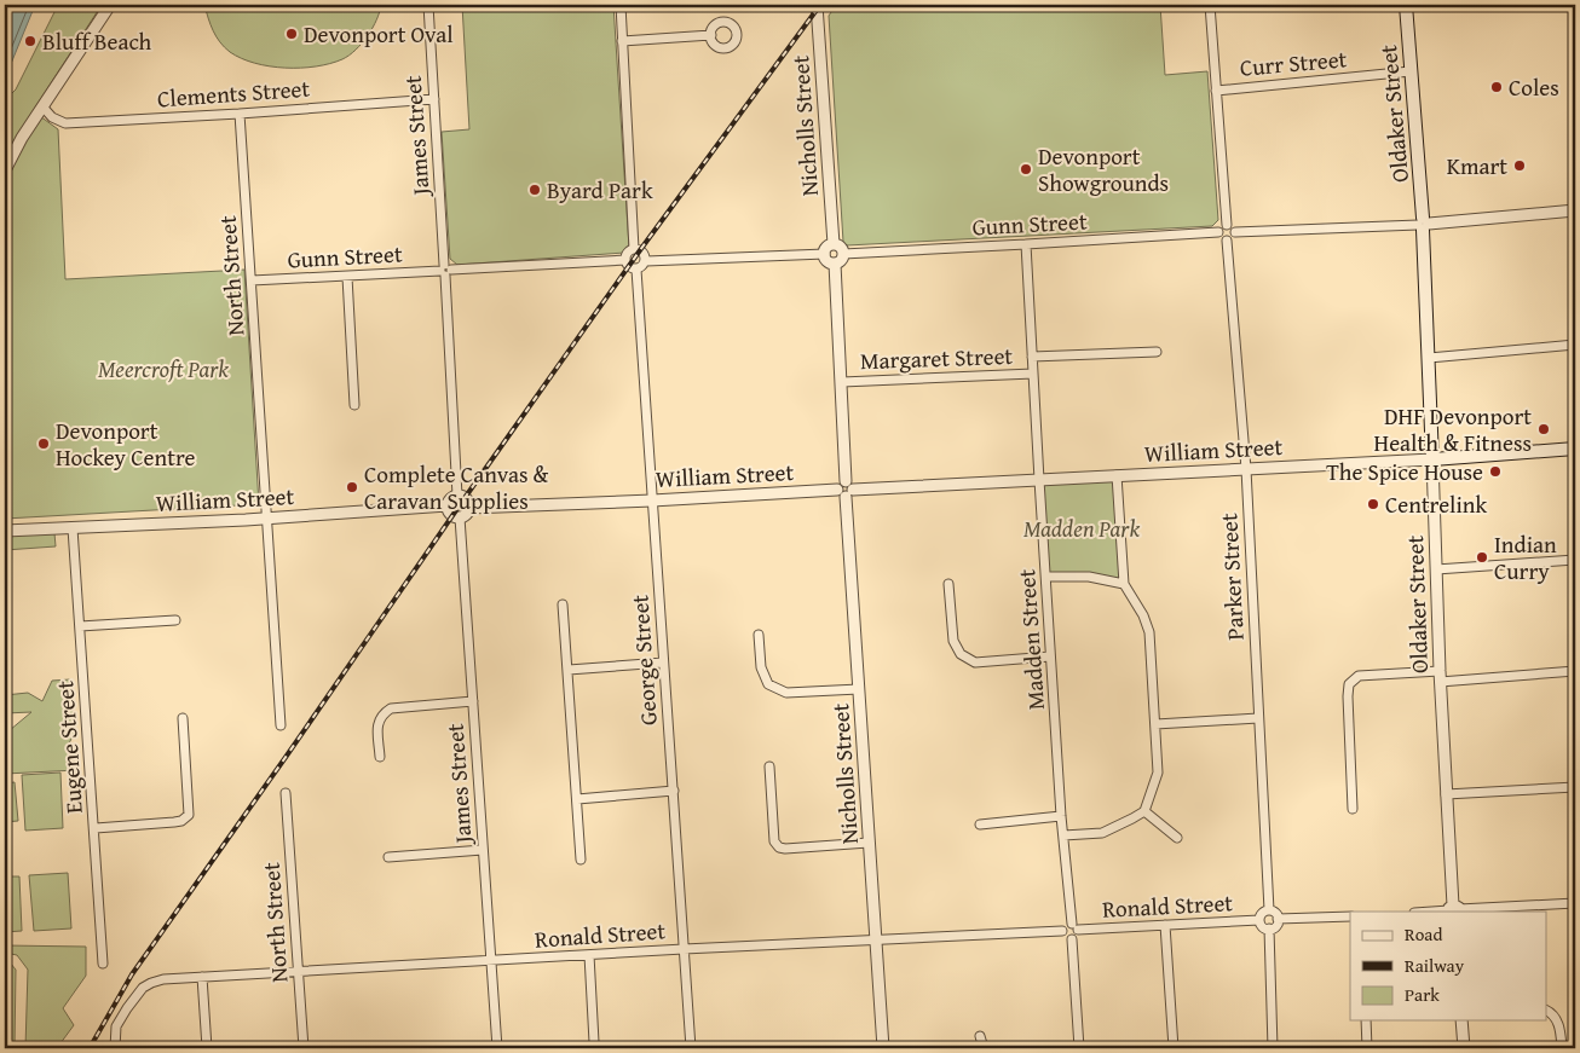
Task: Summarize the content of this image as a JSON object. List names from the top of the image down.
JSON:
{
  "streets": {
    "main road": ["Oldaker Street", "William Street"],
    "street": [
      "Curr Street",
      "Clements Street",
      "Nicholls Street",
      "James Street",
      "Gunn Street",
      "North Street",
      "Margaret Street",
      "Parker Street",
      "Madden Street",
      "George Street",
      "Eugene Street",
      "Ronald Street"
    ]
  },
  "crossings": [
    ["Curr Street", "Oldaker Street"],
    ["Clements Street", "James Street"],
    ["Clements Street", "North Street"],
    ["Oldaker Street", "William Street"],
    ["Nicholls Street", "Gunn Street"],
    ["Nicholls Street", "William Street"],
    ["Nicholls Street", "Ronald Street"],
    ["James Street", "Gunn Street"],
    ["James Street", "William Street"],
    ["James Street", "Ronald Street"],
    ["Gunn Street", "North Street"],
    ["Gunn Street", "Parker Street"],
    ["Gunn Street", "Madden Street"],
    ["Gunn Street", "George Street"],
    ["North Street", "William Street"],
    ["North Street", "Ronald Street"],
    ["Margaret Street", "Madden Street"],
    ["William Street", "Parker Street"],
    ["William Street", "Madden Street"],
    ["William Street", "George Street"],
    ["William Street", "Eugene Street"],
    ["Parker Street", "Ronald Street"],
    ["Madden Street", "Ronald Street"],
    ["George Street", "Ronald Street"]
  ],
  "parks": ["Meercroft Park", "Madden Park"],
  "places": [
    "Devonport Oval",
    "Bluff Beach",
    "Coles",
    "Kmart",
    "Devonport Showgrounds",
    "Byard Park",
    "DHF Devonport Health & Fitness",
    "Devonport Hockey Centre",
    "The Spice House",
    "Complete Canvas & Caravan Supplies",
    "Centrelink",
    "Indian Curry"
  ],
  "legend": ["Road", "Railway", "Park"]
}
